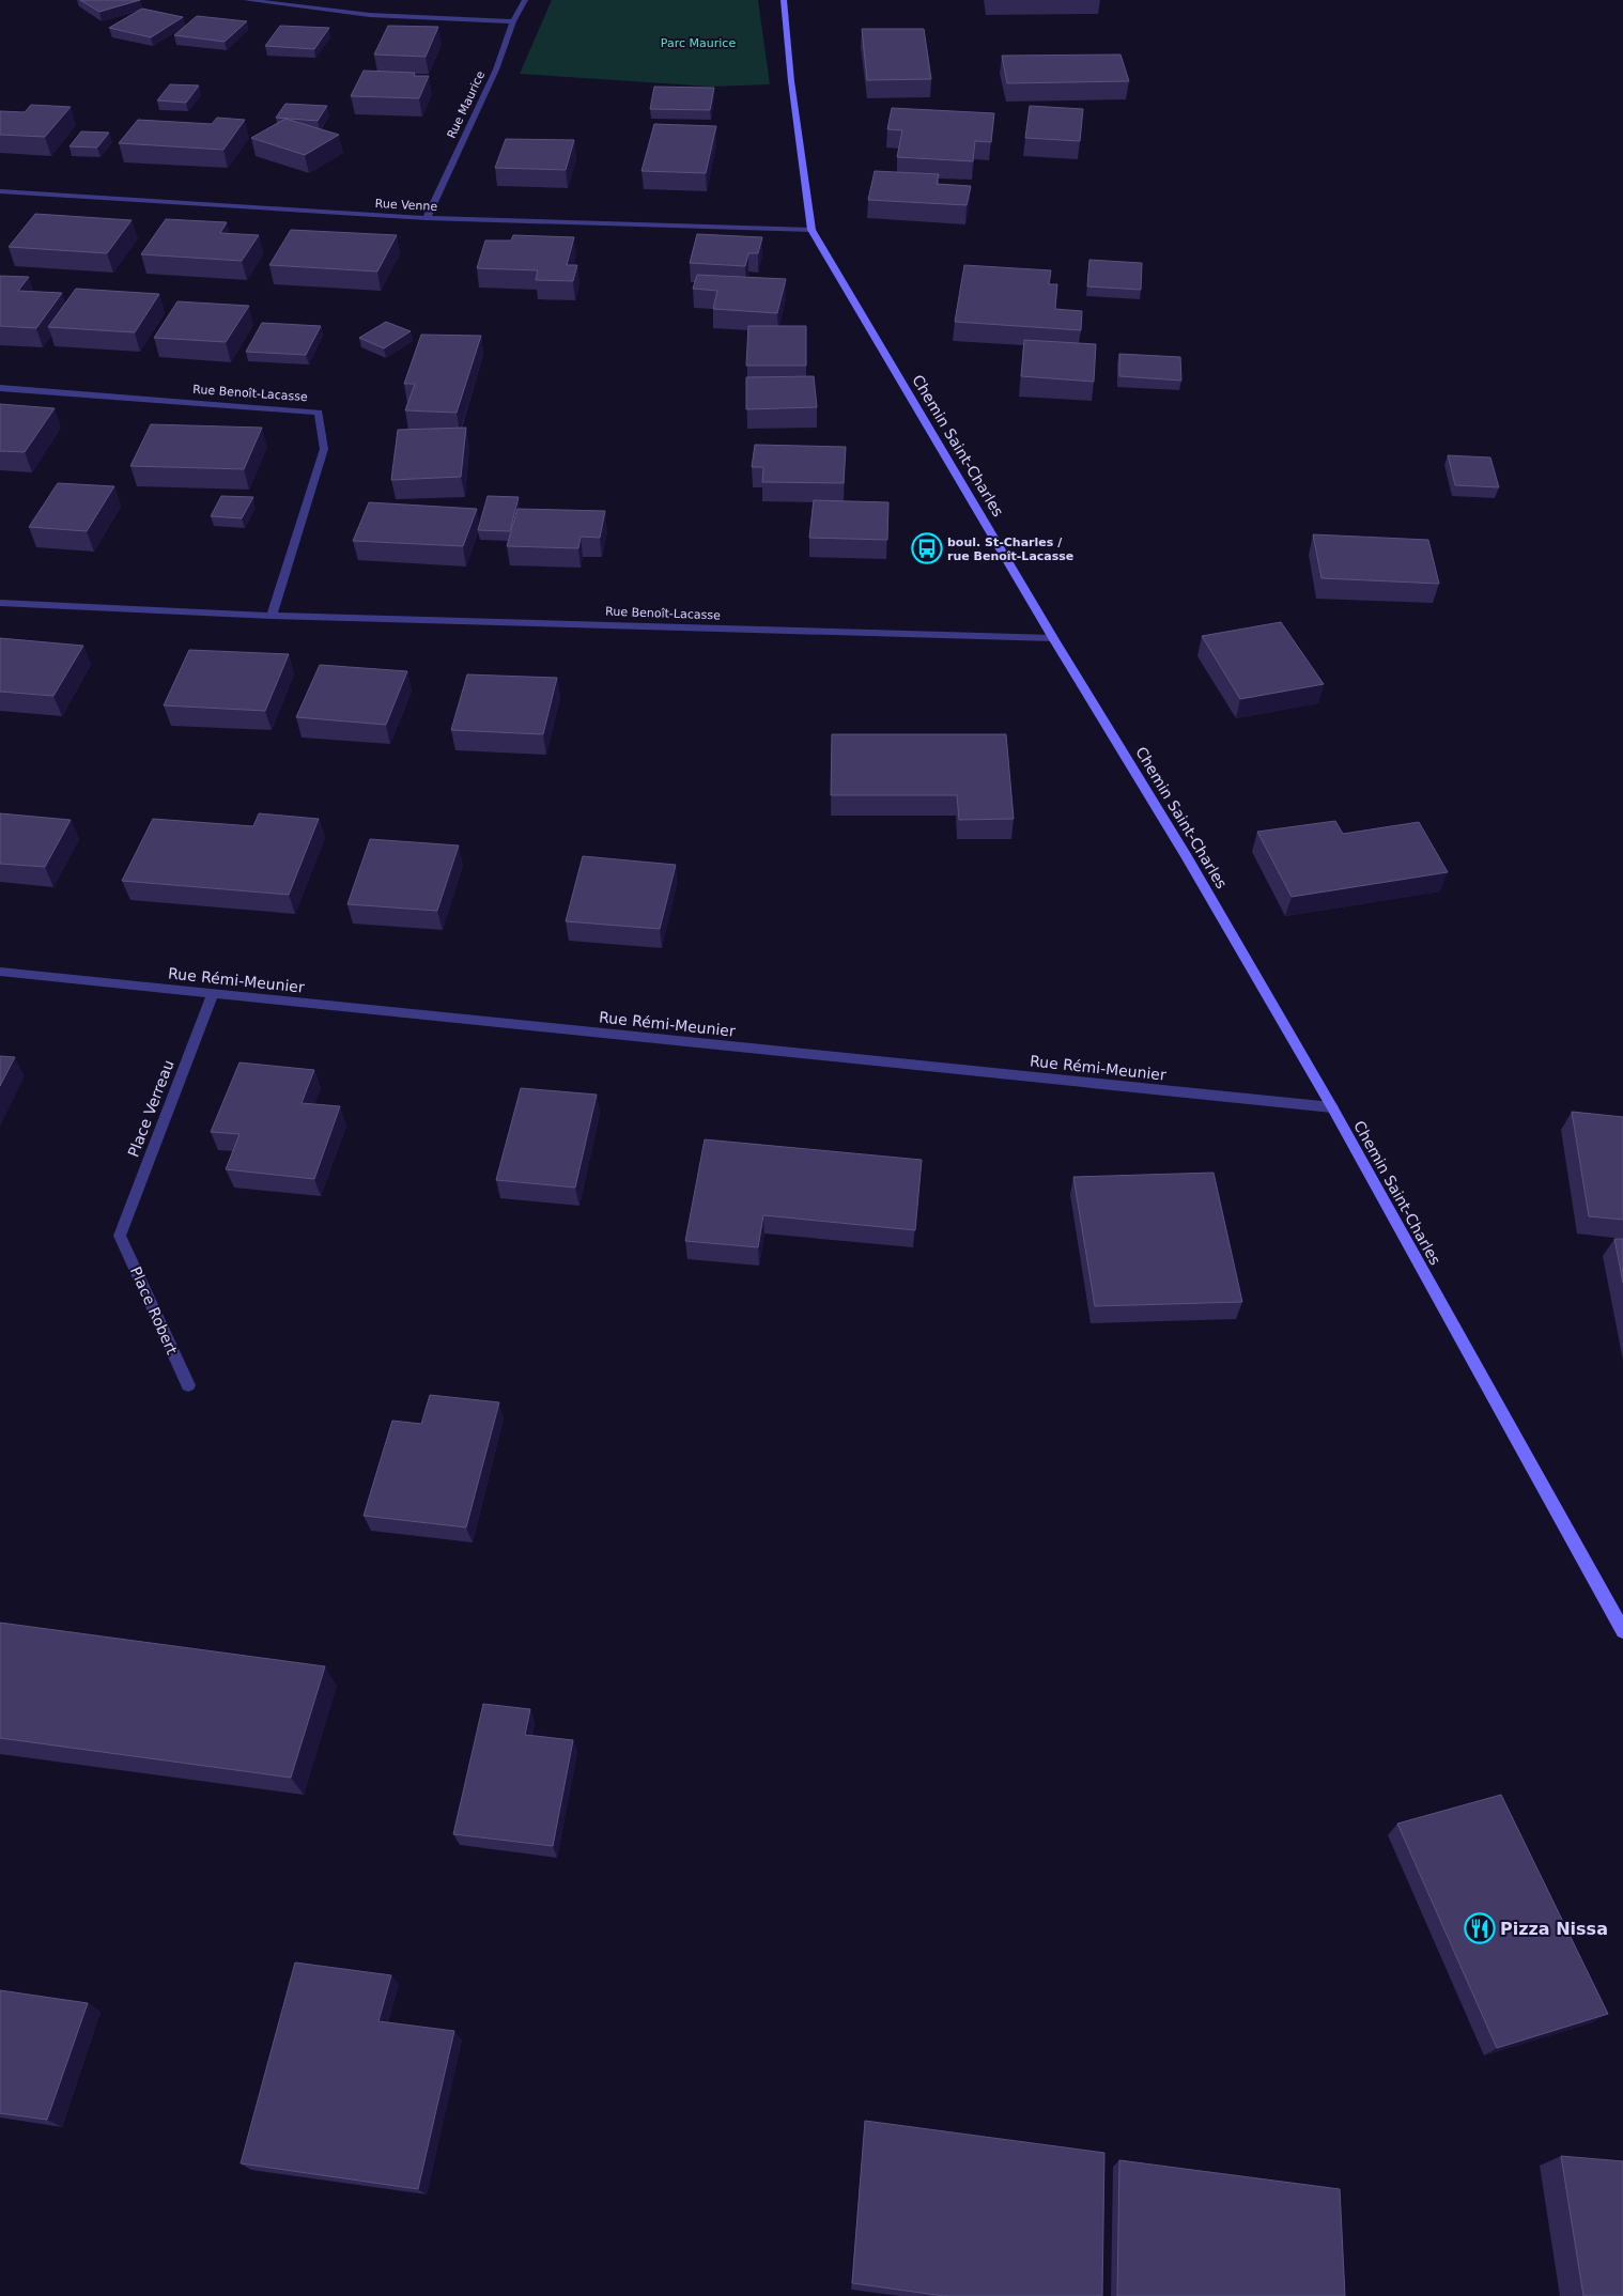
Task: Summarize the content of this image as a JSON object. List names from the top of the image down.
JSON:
{
  "streets": {
    "main road": ["Chemin Saint-Charles"],
    "street": [
      "Rue Maurice",
      "Rue Venne",
      "Rue Benoît-Lacasse",
      "Rue Rémi-Meunier",
      "Place Verreau",
      "Place Robert"
    ]
  },
  "crossings": [
    ["Rue Maurice", "Rue Venne"],
    ["Rue Venne", "Chemin Saint-Charles"],
    ["Rue Benoît-Lacasse", "Chemin Saint-Charles"],
    ["Chemin Saint-Charles", "Rue Rémi-Meunier"],
    ["Rue Rémi-Meunier", "Place Verreau"],
    ["Place Verreau", "Place Robert"]
  ],
  "parks": ["Parc Maurice"],
  "places": {
    "bus stop": ["boul. St-Charles / rue Benoît-Lacasse"],
    "restaurant": ["Pizza Nissa"]
  }
}
